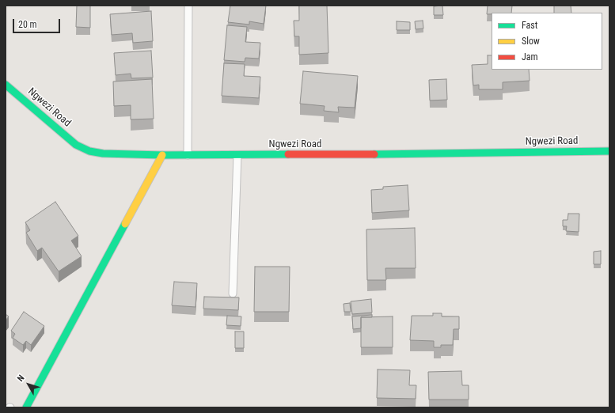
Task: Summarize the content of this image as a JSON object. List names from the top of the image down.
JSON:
{
  "streets": {
    "street": ["Ngwezi Road"]
  },
  "legend": ["Fast", "Slow", "Jam"],
  "scale_bar": "20 m",
  "north": "top left"
}
